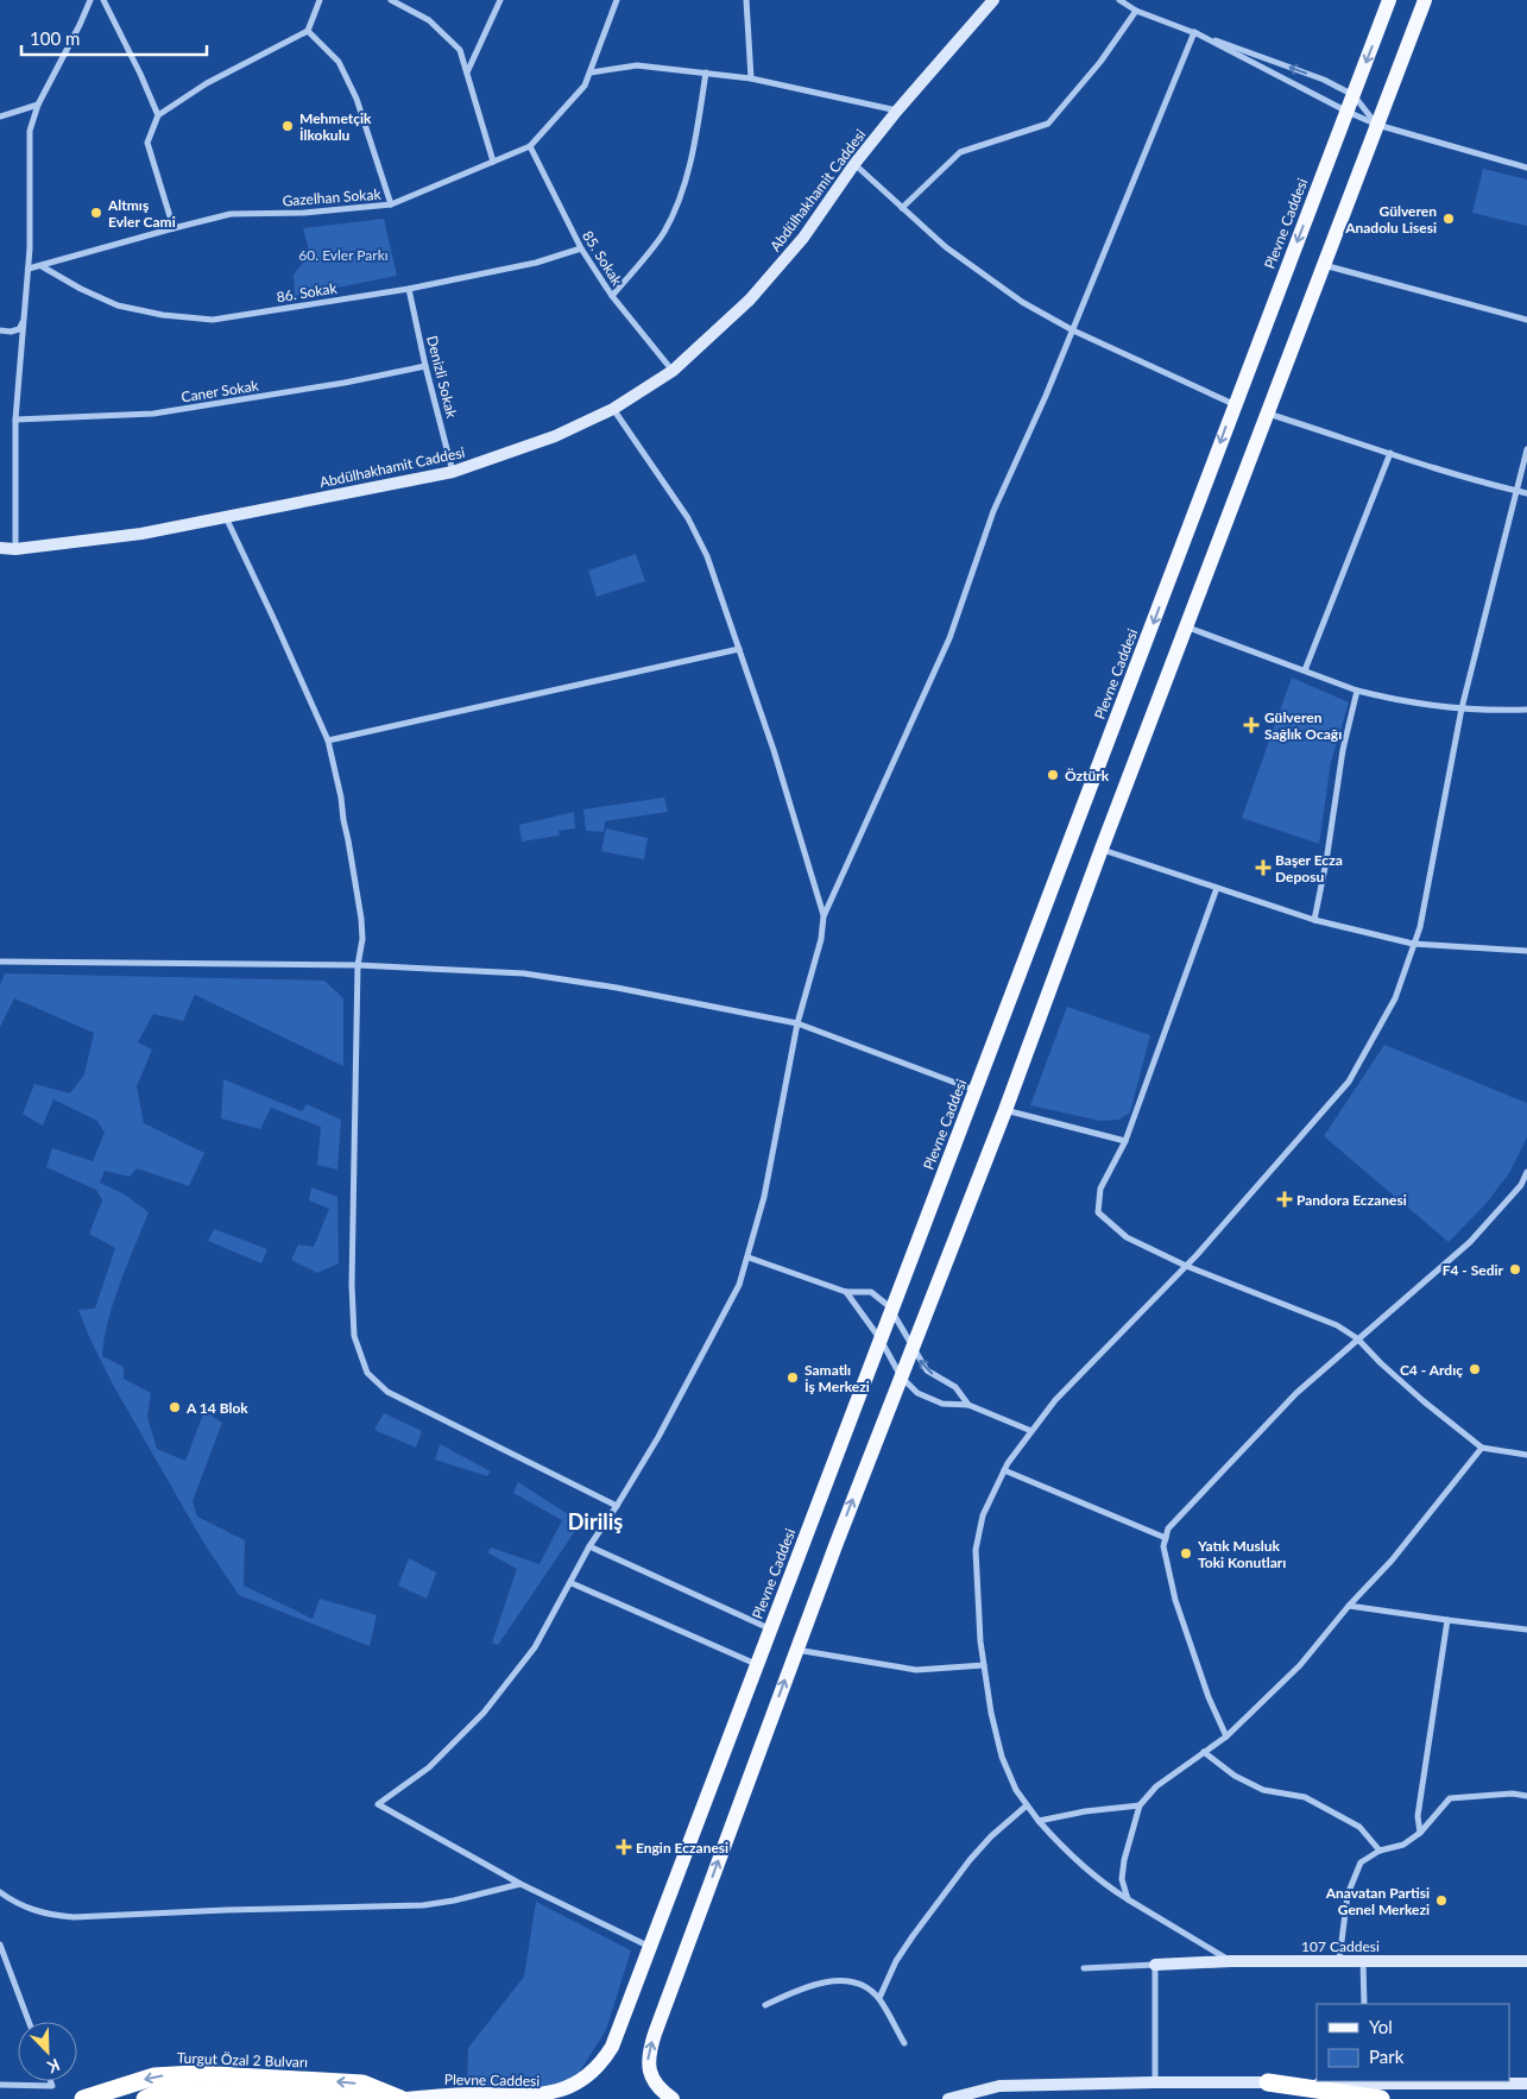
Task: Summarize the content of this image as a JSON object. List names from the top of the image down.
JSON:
{
  "streets": {
    "highway": ["Turgut Özal 2 Bulvarı"],
    "main road": ["Abdülhakhamit Caddesi", "Plevne Caddesi", "107 Caddesi"],
    "street": [
      "Gazelhan Sokak",
      "85. Sokak",
      "86. Sokak",
      "Denizli Sokak",
      "Caner Sokak"
    ]
  },
  "crossings": [
    ["Abdülhakhamit Caddesi", "85. Sokak"],
    ["Abdülhakhamit Caddesi", "Denizli Sokak"],
    ["Gazelhan Sokak", "85. Sokak"],
    ["Gazelhan Sokak", "86. Sokak"],
    ["85. Sokak", "86. Sokak"],
    ["86. Sokak", "Denizli Sokak"],
    ["Denizli Sokak", "Caner Sokak"]
  ],
  "districts": ["Diriliş"],
  "parks": ["60. Evler Parkı"],
  "places": {
    "other": [
      "Mehmetçik İlkokulu",
      "Altmış Evler Cami",
      "Gülveren Anadolu Lisesi",
      "Öztürk",
      "F4 - Sedir",
      "C4 - Ardıç",
      "Samatlı İş Merkezi",
      "A 14 Blok",
      "Yatık Musluk Toki Konutları",
      "Anavatan Partisi Genel Merkezi"
    ],
    "health": [
      "Gülveren Sağlık Ocağı",
      "Başer Ecza Deposu",
      "Pandora Eczanesi",
      "Engin Eczanesi"
    ]
  },
  "legend": ["Yol", "Park"],
  "scale_bar": "100 m",
  "north": "bottom right"
}
